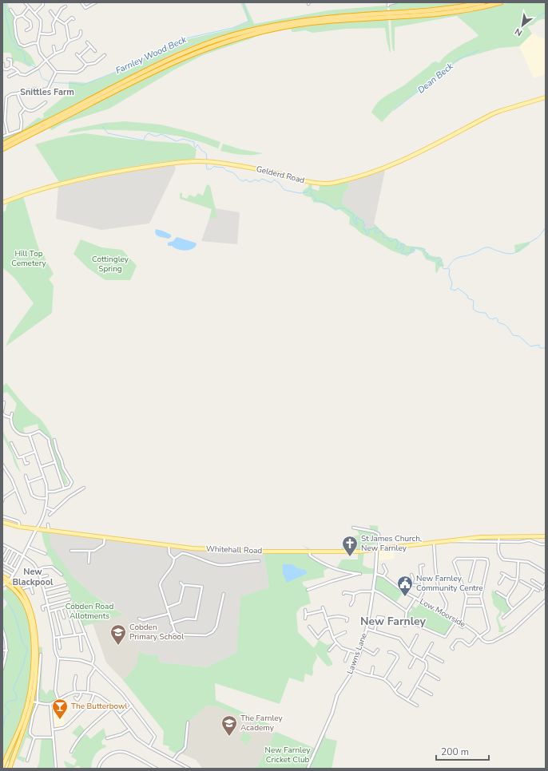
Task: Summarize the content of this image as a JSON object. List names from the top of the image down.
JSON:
{
  "streets": {
    "main road": ["Gelderd Road", "Whitehall Road"],
    "street": ["Low Moorside", "Lawns Lane"]
  },
  "crossings": [
    ["Whitehall Road", "Lawns Lane"],
    ["Low Moorside", "Lawns Lane"]
  ],
  "districts": ["Snittles Farm", "New Blackpool", "New Farnley"],
  "water": ["Farnley Wood Beck", "Dean Beck"],
  "parks": [
    "Hill Top Cemetery",
    "Cottingley Spring",
    "Cobden Road Allotments",
    "New Farnley Cricket Club"
  ],
  "places": {
    "church": ["St James Church, New Farnley"],
    "public building": ["New Farnley Community Centre"],
    "school or university": ["Cobden Primary School", "The Farnley Academy"],
    "bar": ["The Butterbowl"]
  },
  "scale_bar": "200 m",
  "north": "bottom left"
}
